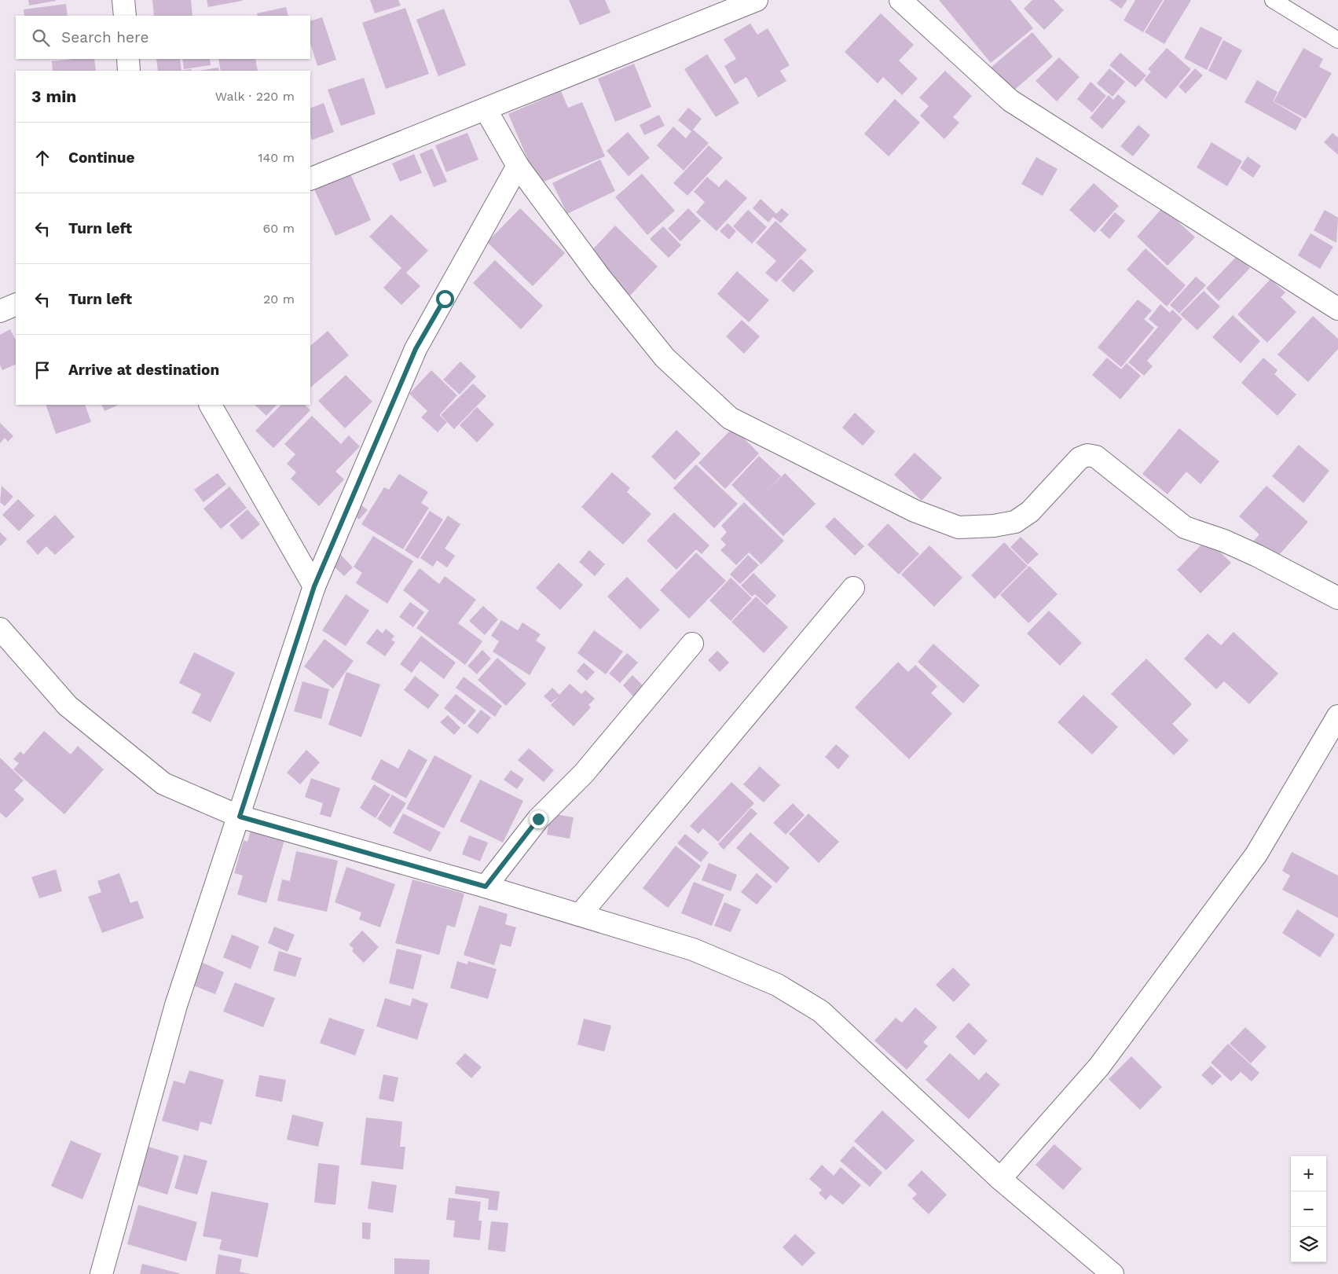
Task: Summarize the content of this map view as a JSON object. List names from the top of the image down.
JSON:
{
  "page": {
    "search": "Search here",
    "heading": ["3 min", "Walk · 220 m"],
    "list": [
      ["Continue", "140 m"],
      ["Turn left", "60 m"],
      ["Turn left", "20 m"],
      "Arrive at destination"
    ],
    "map_buttons": ["+", "−"]
  }
}
